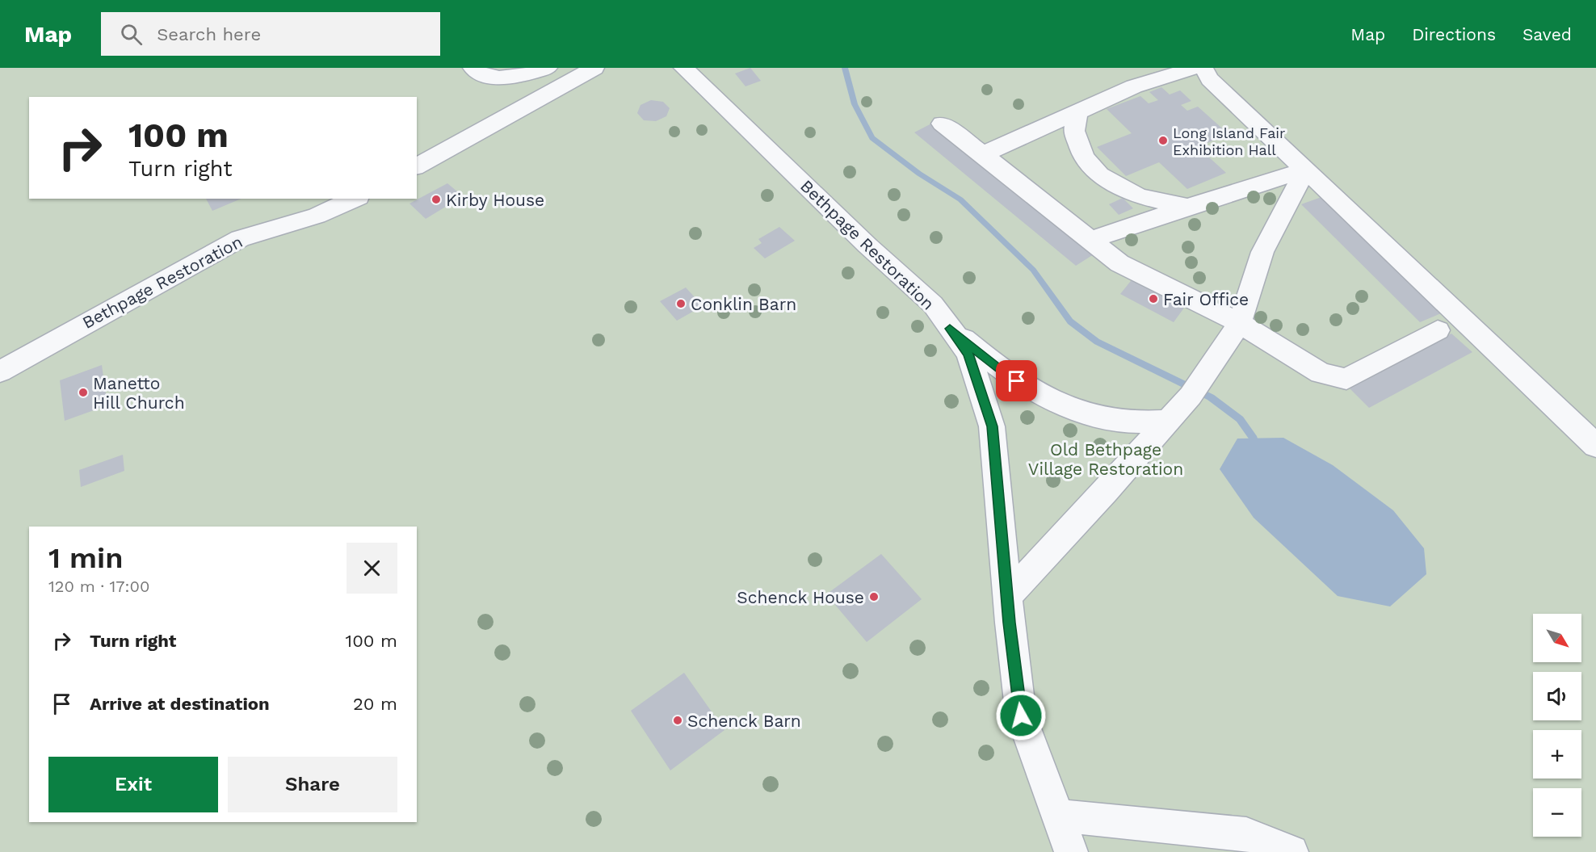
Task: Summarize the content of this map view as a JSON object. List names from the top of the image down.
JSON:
{
  "streets": {
    "street": ["Bethpage Restoration"]
  },
  "parks": ["Old Bethpage Village Restoration"],
  "places": [
    "Long Island Fair Exhibition Hall",
    "Kirby House",
    "Fair Office",
    "Conklin Barn",
    "Manetto Hill Church",
    "Schenck House",
    "Schenck Barn"
  ],
  "north": "bottom right",
  "page": {
    "header": "Map",
    "search": "Search here",
    "nav": ["Map", "Directions", "Saved"],
    "turn": ["100 m", "Turn right"],
    "heading": ["1 min", "120 m · 17:00"],
    "list": [
      {
        "name": "Turn right",
        "value": "100 m"
      },
      {
        "name": "Arrive at destination",
        "value": "20 m"
      }
    ],
    "map_buttons": ["+", "−"],
    "buttons": ["Exit", "Share"]
  }
}
